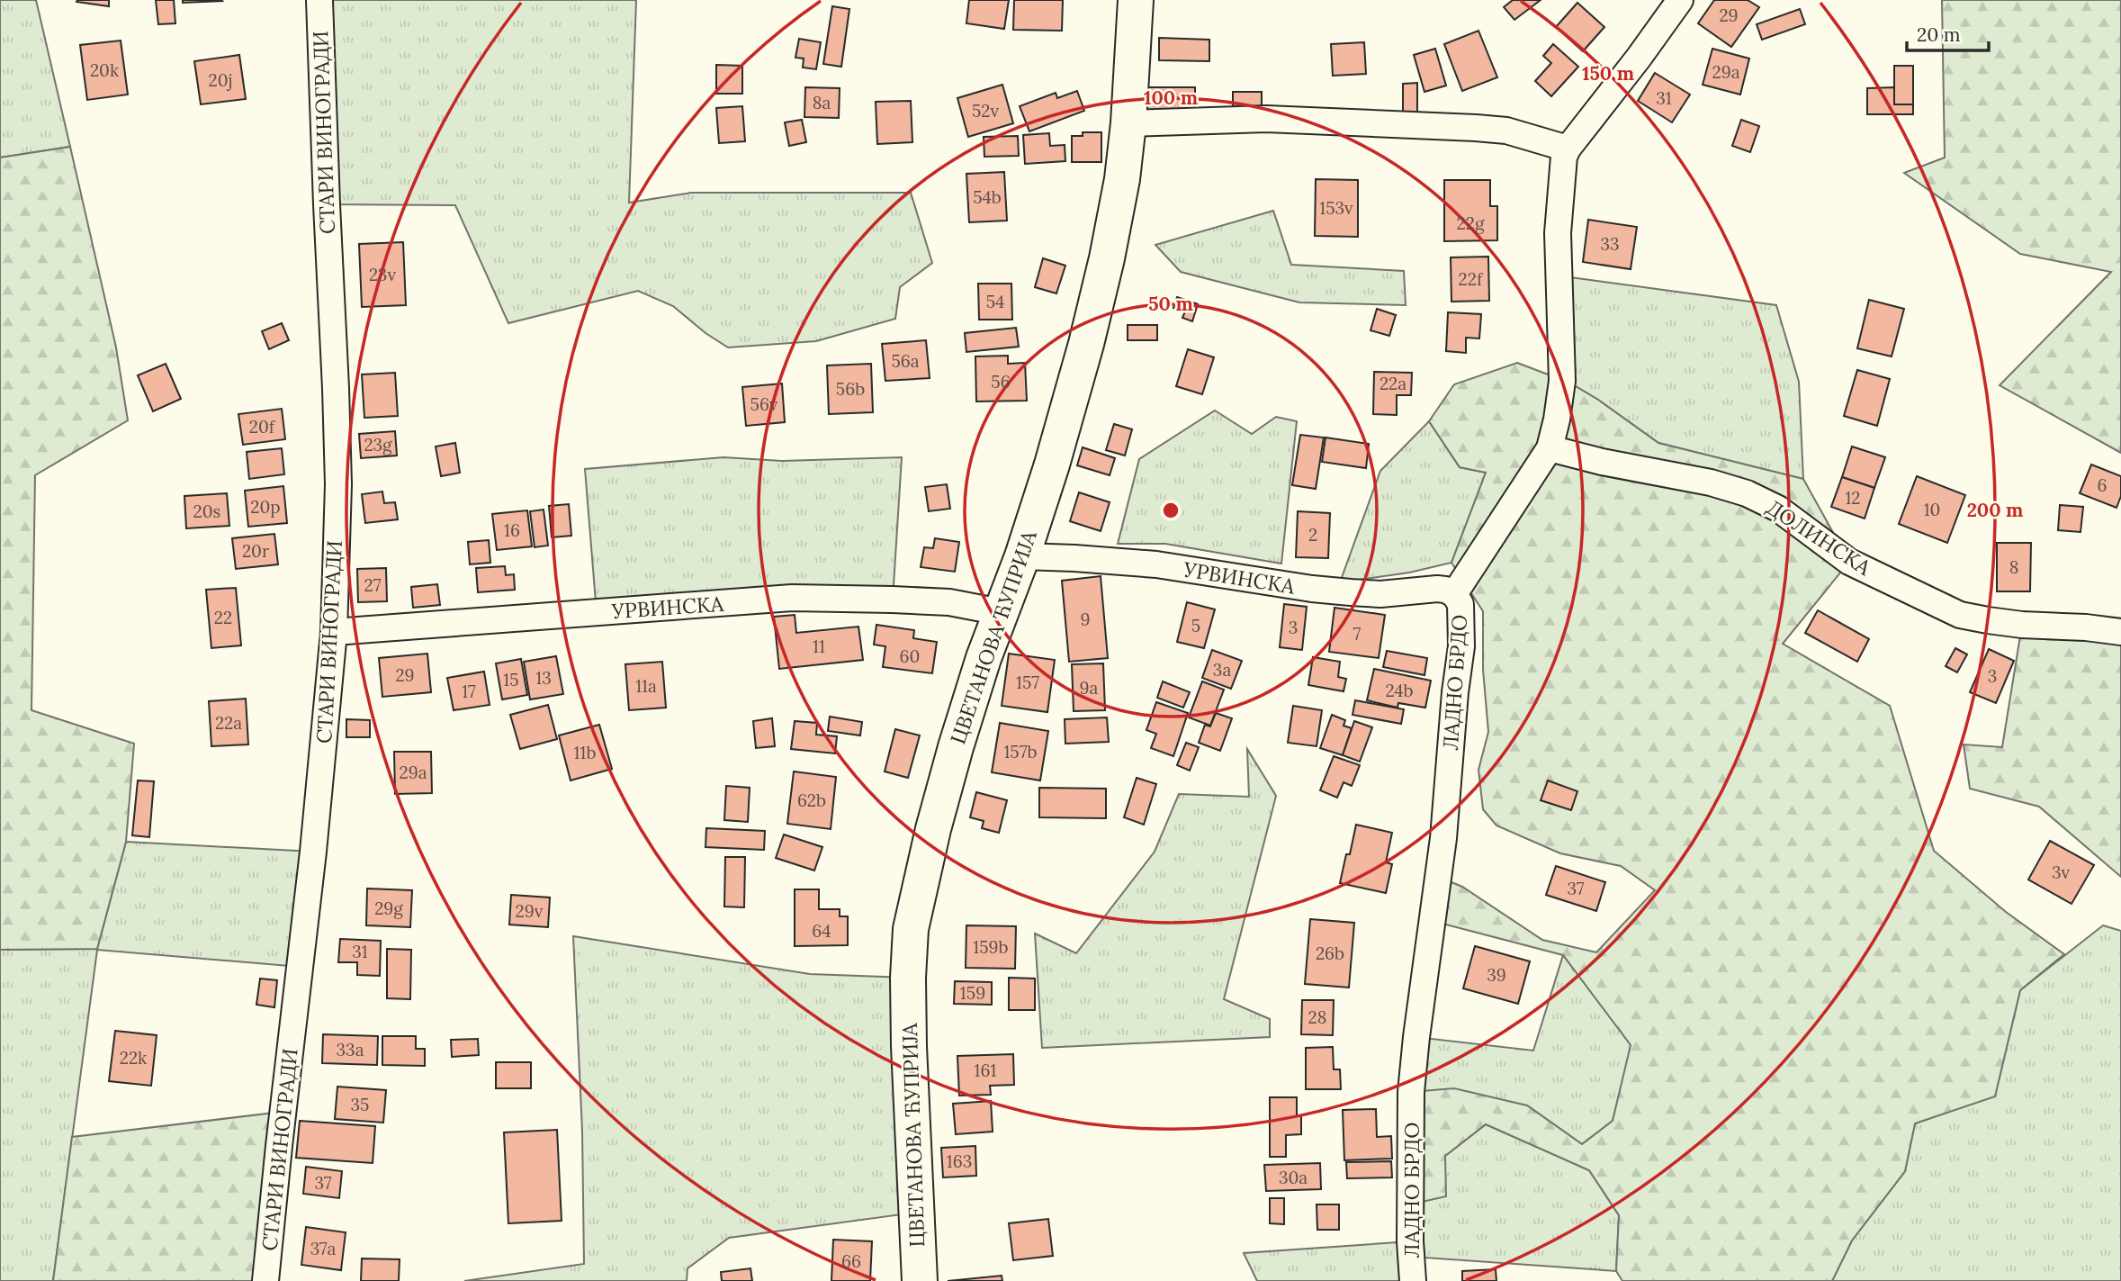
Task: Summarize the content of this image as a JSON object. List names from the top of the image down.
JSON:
{
  "streets": {
    "street": [
      "СТАРИ ВИНОГРАДИ",
      "ДОЛИНСКА",
      "УРВИНСКА",
      "ЦВЕТАНОВА ЋУПРИЈА",
      "ЛАДНО БРДО"
    ]
  },
  "crossings": [
    ["СТАРИ ВИНОГРАДИ", "УРВИНСКА"],
    ["ДОЛИНСКА", "ЛАДНО БРДО"],
    ["УРВИНСКА", "ЦВЕТАНОВА ЋУПРИЈА"],
    ["УРВИНСКА", "ЛАДНО БРДО"]
  ],
  "house_numbers": [
    "29",
    "20k",
    "29a",
    "20j",
    "31",
    "8a",
    "52v",
    "54b",
    "153v",
    "22g",
    "33",
    "23v",
    "22f",
    "54",
    "56a",
    "56",
    "22a",
    "56b",
    "56v",
    "20f",
    "23g",
    "6",
    "12",
    "20p",
    "10",
    "20s",
    "16",
    "2",
    "20r",
    "8",
    "27",
    "22",
    "9",
    "5",
    "3",
    "7",
    "11",
    "60",
    "3a",
    "29",
    "3",
    "13",
    "15",
    "157",
    "11a",
    "9a",
    "24b",
    "17",
    "22a",
    "157b",
    "11b",
    "29a",
    "62b",
    "3v",
    "37",
    "29g",
    "29v",
    "64",
    "159b",
    "31",
    "26b",
    "39",
    "159",
    "28",
    "33a",
    "22k",
    "161",
    "35",
    "163",
    "30a",
    "37",
    "37a",
    "66"
  ],
  "scale_bar": "20 m",
  "rings": [
    "150 m",
    "100 m",
    "50 m",
    "200 m"
  ]
}
